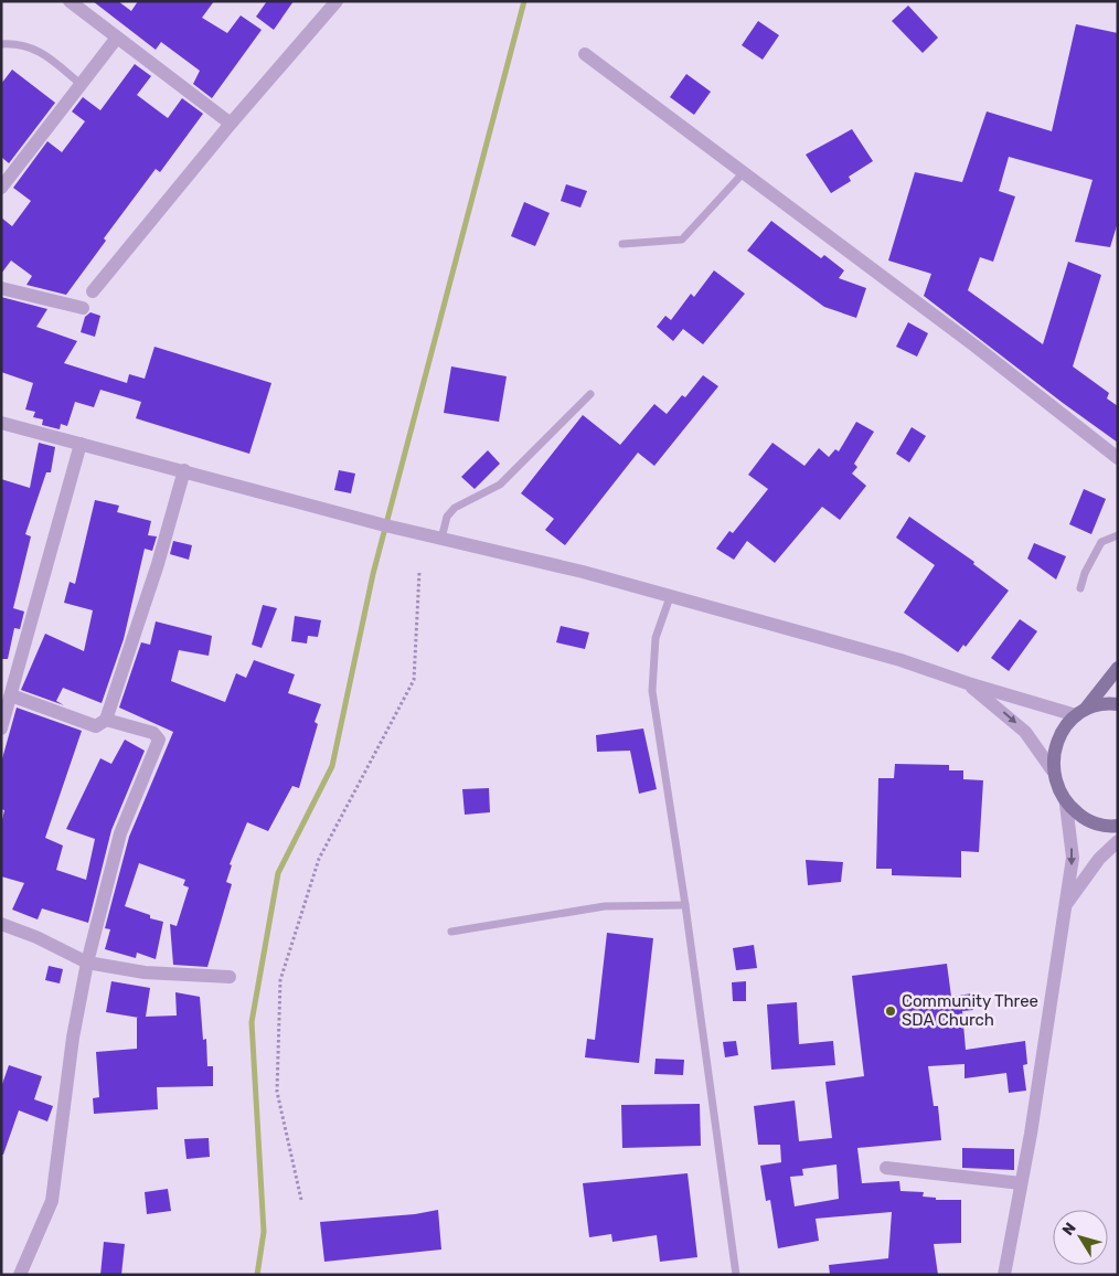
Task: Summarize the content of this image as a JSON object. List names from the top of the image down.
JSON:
{
  "places": ["Community Three SDA Church"],
  "north": "top left"
}
